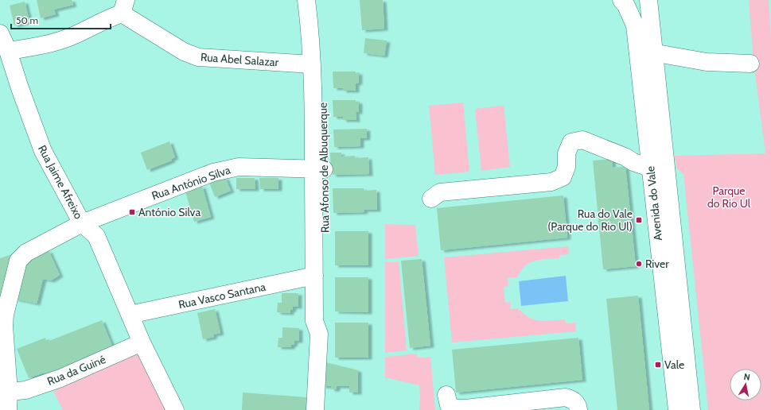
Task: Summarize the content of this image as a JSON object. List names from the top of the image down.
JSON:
{
  "streets": {
    "street": [
      "Rua Abel Salazar",
      "Rua Afonso de Albuquerque",
      "Rua Jaime Afreixo",
      "Rua António Silva",
      "Avenida do Vale",
      "Rua Vasco Santana",
      "Rua da Guiné"
    ]
  },
  "crossings": [
    ["Rua Abel Salazar", "Rua Afonso de Albuquerque"],
    ["Rua Afonso de Albuquerque", "Rua António Silva"],
    ["Rua Afonso de Albuquerque", "Rua Vasco Santana"],
    ["Rua Jaime Afreixo", "Rua António Silva"],
    ["Rua Jaime Afreixo", "Rua Vasco Santana"],
    ["Rua Jaime Afreixo", "Rua da Guiné"],
    ["Rua António Silva", "Rua da Guiné"]
  ],
  "parks": ["Parque do Rio Ul"],
  "places": {
    "transit": ["António Silva", "Rua do Vale (Parque do Rio Ul)", "Vale"],
    "other": ["River"]
  },
  "scale_bar": "50 m",
  "north": "top"
}
